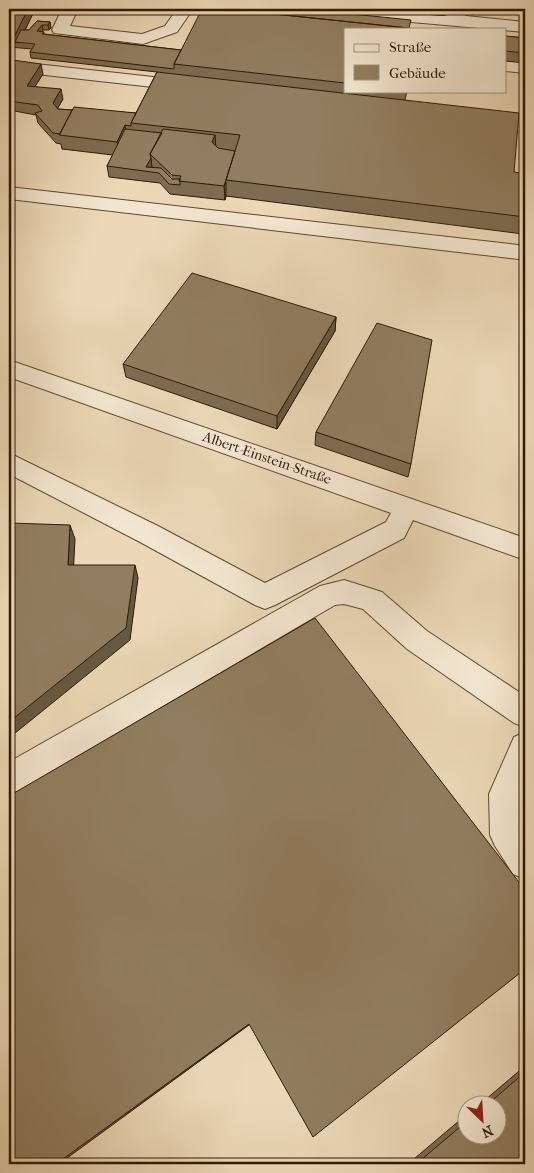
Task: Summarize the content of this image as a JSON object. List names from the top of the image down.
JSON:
{
  "streets": {
    "street": ["Albert-Einstein-Straße"]
  },
  "legend": ["Straße", "Gebäude"],
  "north": "bottom right"
}
